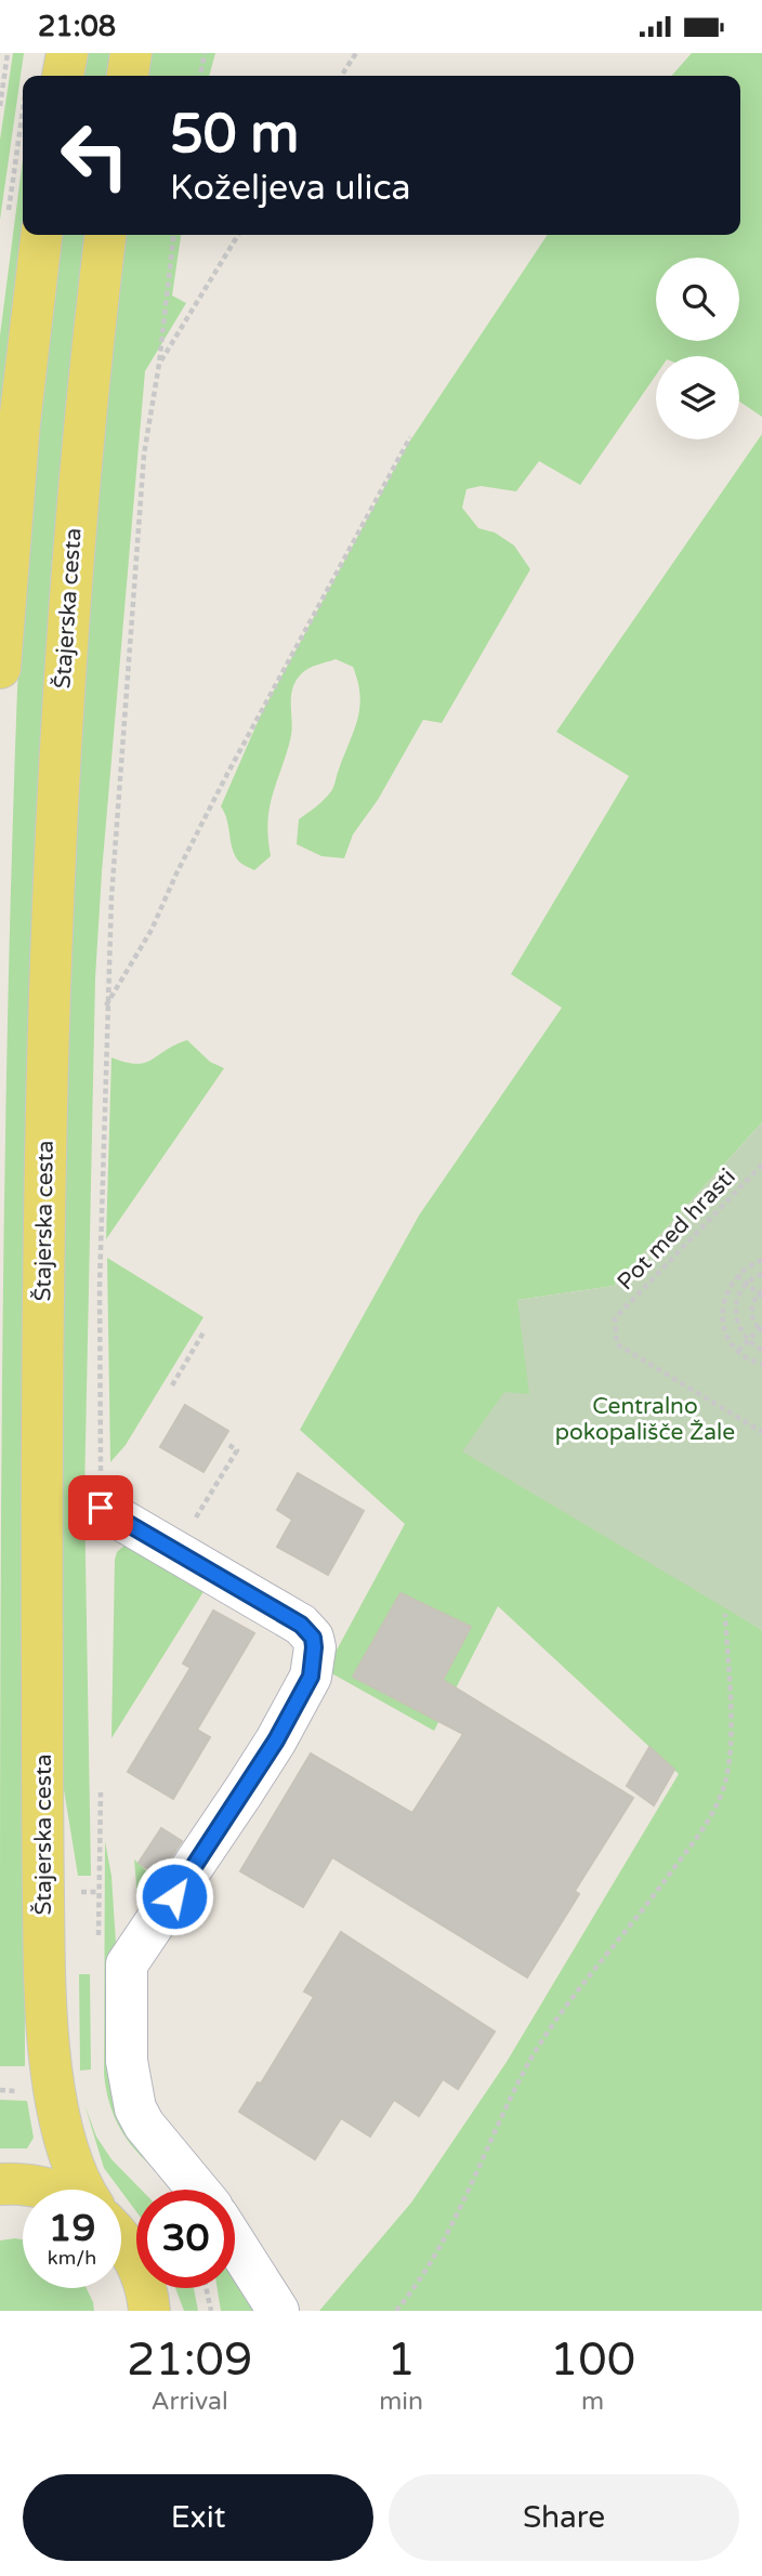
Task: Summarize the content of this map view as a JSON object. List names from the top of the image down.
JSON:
{
  "streets": {
    "main road": ["Štajerska cesta"],
    "path": ["Pot med hrasti"]
  },
  "parks": ["Centralno pokopališče Žale"],
  "page": {
    "status": "21:08",
    "turn": ["50 m", "Koželjeva ulica"],
    "speed": "19 km/h",
    "limit": "30",
    "eta": [
      "21:09",
      "Arrival",
      "1",
      "min",
      "100",
      "m"
    ],
    "buttons": ["Exit", "Share"]
  }
}
